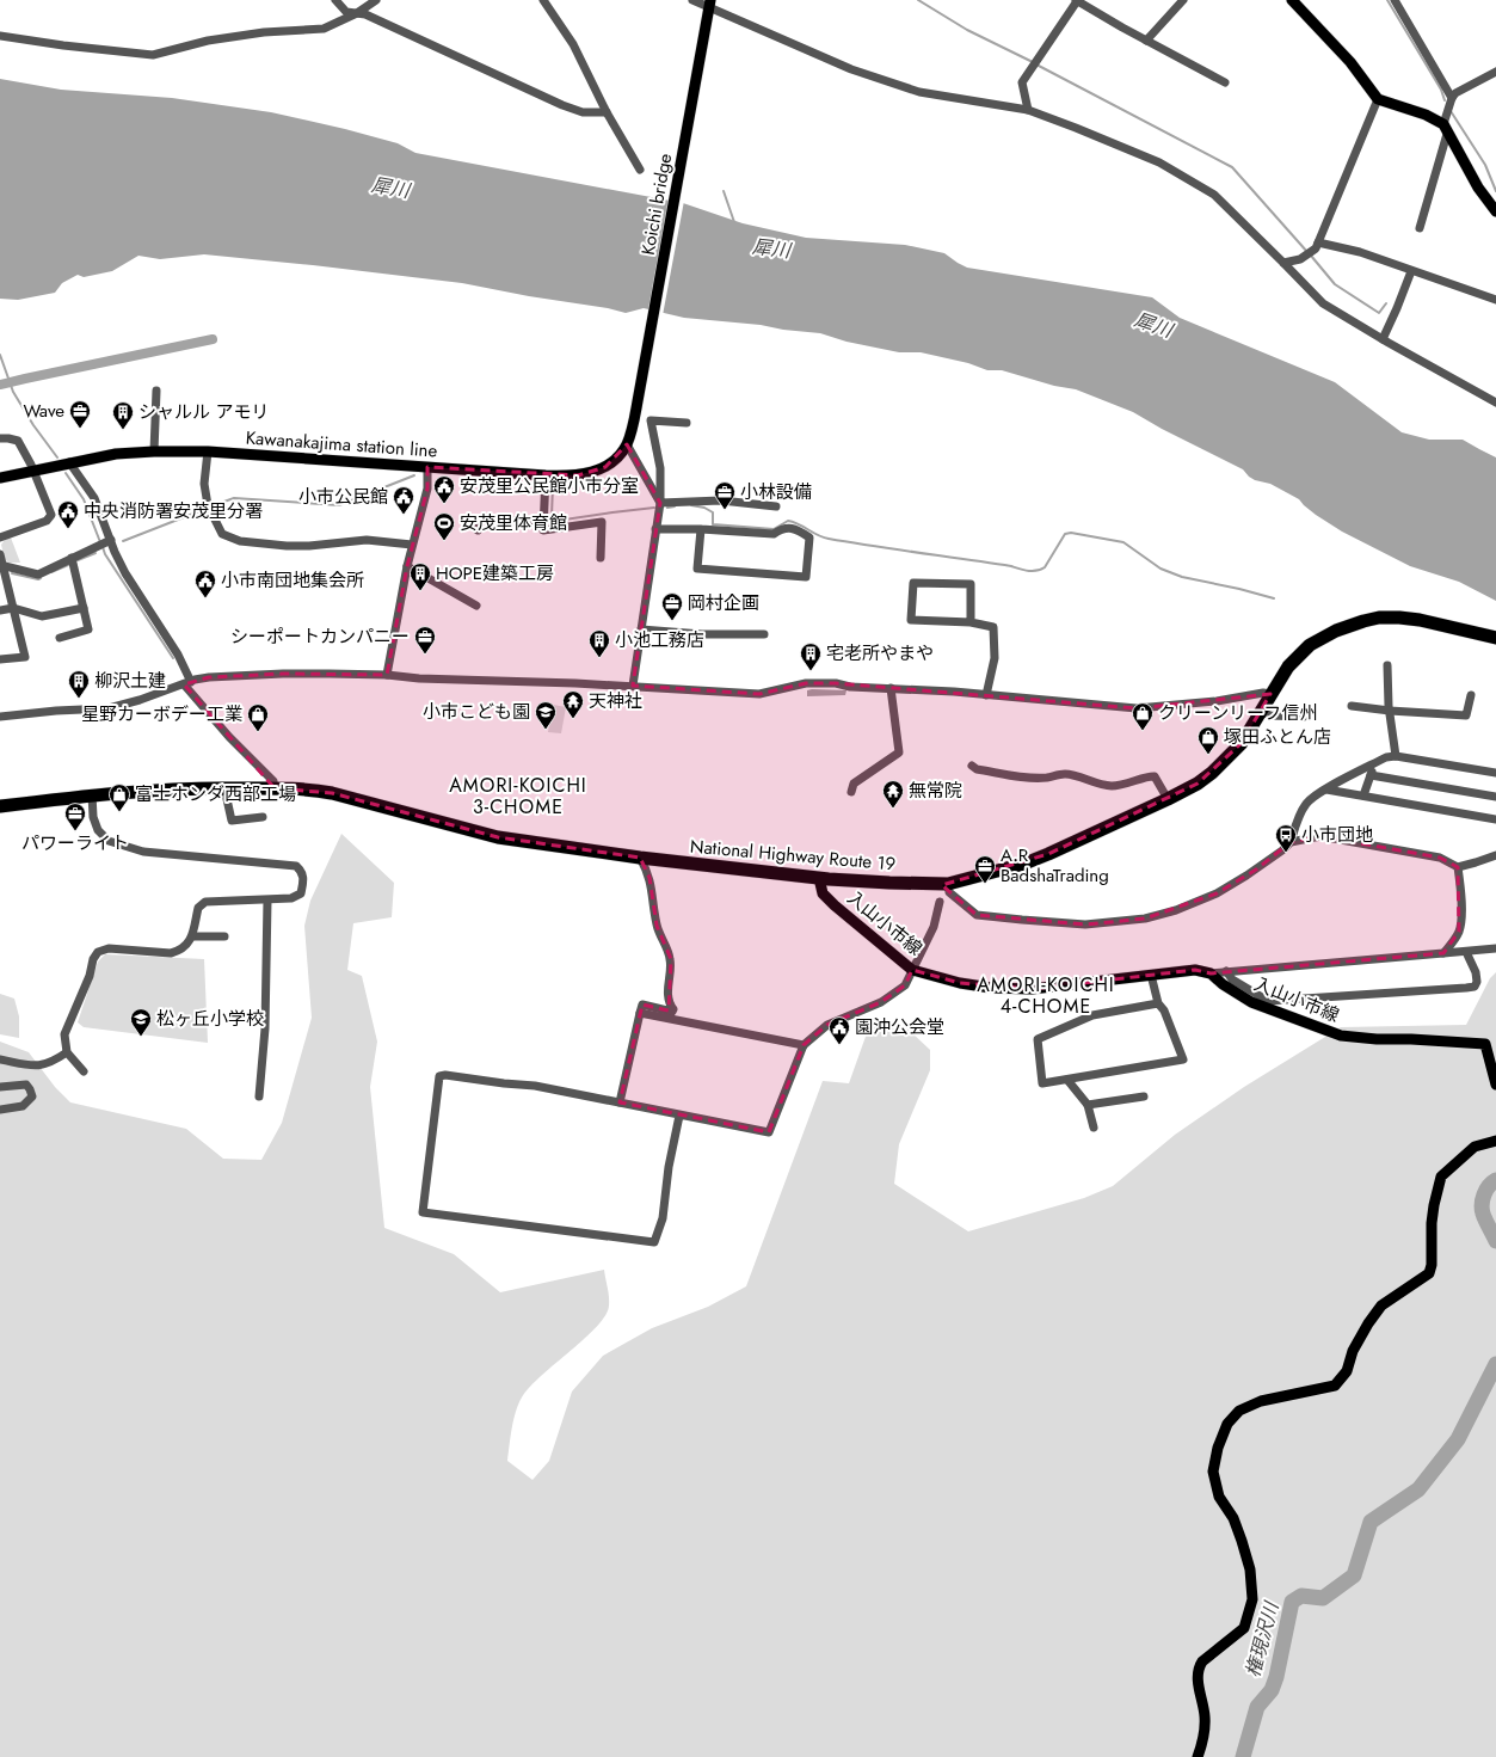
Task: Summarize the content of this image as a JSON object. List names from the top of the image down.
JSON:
{
  "streets": {
    "highway": ["National Highway Route 19"],
    "main road": ["Koichi bridge", "Kawanakajima station line", "入山小市線"]
  },
  "crossings": [
    ["Koichi bridge", "Kawanakajima station line"],
    ["National Highway Route 19", "入山小市線"]
  ],
  "districts": ["AMORI-KOICHI 3-CHOME", "AMORI-KOICHI 4-CHOME"],
  "water": ["犀川", "権現沢川"],
  "places": {
    "office": [
      "Wave",
      "小林設備",
      "岡村企画",
      "シーポートカンパニー",
      "パワーライト",
      "A.R BadshaTrading"
    ],
    "building": [
      "シャルル アモリ",
      "HOPE建築工房",
      "小池工務店",
      "宅老所やまや",
      "柳沢土建"
    ],
    "public building": [
      "安茂里公民館小市分室",
      "小市公民館",
      "中央消防署安茂里分署",
      "小市南団地集会所",
      "園沖公会堂"
    ],
    "sports": ["安茂里体育館"],
    "temple": ["天神社", "無常院"],
    "school or university": ["小市こども園", "松ヶ丘小学校"],
    "shop": [
      "クリーンリーフ信州",
      "星野カーボデー工業",
      "塚田ふとん店",
      "富士ホンダ西部工場"
    ],
    "bus stop": ["小市団地"]
  }
}
